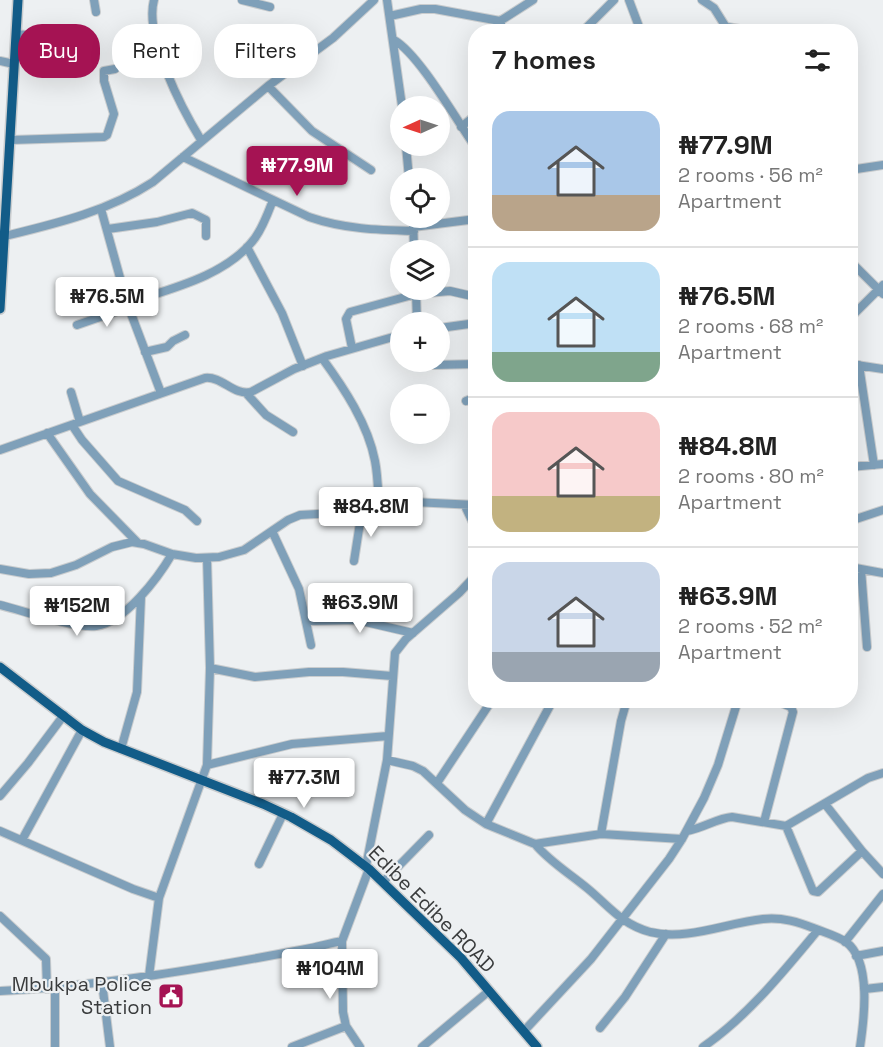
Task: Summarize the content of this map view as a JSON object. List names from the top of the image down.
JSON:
{
  "streets": {
    "main road": ["Edibe Edibe ROAD"]
  },
  "places": {
    "public building": ["Mbukpa Police Station"]
  },
  "north": "left",
  "page": {
    "chip": ["Buy", "Rent", "Filters"],
    "heading": "7 homes",
    "map_buttons": ["+", "−"],
    "list": [
      {
        "name": "₦77.9M",
        "note": "2 rooms · 56 m² · Apartment"
      },
      {
        "name": "₦76.5M",
        "note": "2 rooms · 68 m² · Apartment"
      },
      {
        "name": "₦84.8M",
        "note": "2 rooms · 80 m² · Apartment"
      },
      {
        "name": "₦63.9M",
        "note": "2 rooms · 52 m² · Apartment"
      }
    ],
    "price": [
      "₦77.9M",
      "₦76.5M",
      "₦84.8M",
      "₦63.9M",
      "₦152M",
      "₦77.3M",
      "₦104M"
    ]
  }
}
